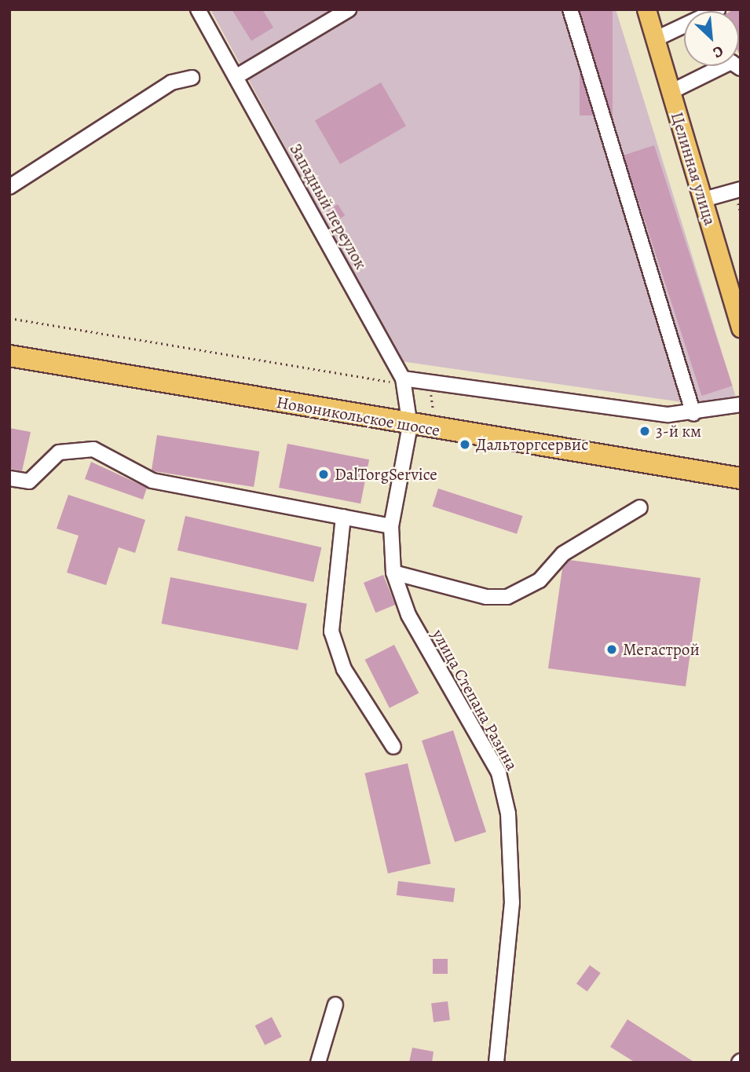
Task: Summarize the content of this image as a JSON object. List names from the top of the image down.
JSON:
{
  "streets": {
    "highway": ["Новоникольское шоссе"],
    "main road": ["Целинная улица"],
    "street": ["Западный переулок", "улица Степана Разина"]
  },
  "crossings": [
    ["Западный переулок", "Новоникольское шоссе"],
    ["Западный переулок", "улица Степана Разина"],
    ["Новоникольское шоссе", "улица Степана Разина"]
  ],
  "places": [
    "3-й км",
    "Дальторгсервис",
    "DalTorgService",
    "Мегастрой"
  ],
  "north": "bottom right"
}
